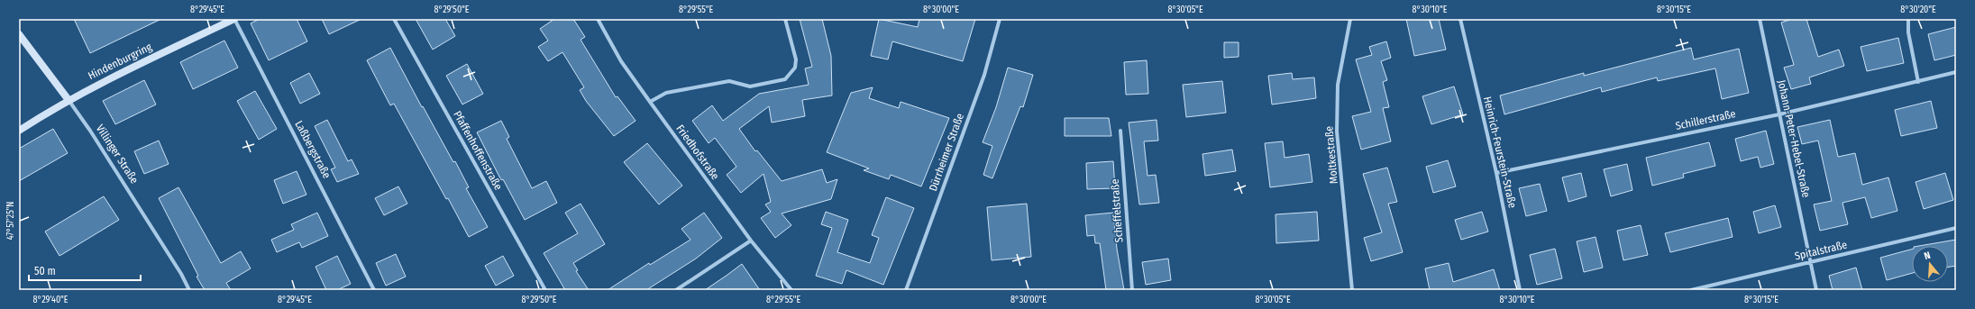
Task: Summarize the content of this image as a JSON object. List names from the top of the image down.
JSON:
{
  "streets": {
    "main road": ["Hindenburgring", "Villinger Straße"],
    "street": [
      "Schillerstraße",
      "Johann-Peter-Hebel-Straße",
      "Laßbergstraße",
      "Pfaffenhoffenstraße",
      "Friedhofstraße",
      "Dürrheimer Straße",
      "Heinrich-Feurstein-Straße",
      "Moltkestraße",
      "Scheffelstraße",
      "Spitalstraße"
    ]
  },
  "crossings": [
    ["Hindenburgring", "Laßbergstraße"],
    ["Hindenburgring", "Villinger Straße"],
    ["Schillerstraße", "Johann-Peter-Hebel-Straße"],
    ["Schillerstraße", "Heinrich-Feurstein-Straße"],
    ["Johann-Peter-Hebel-Straße", "Spitalstraße"]
  ],
  "scale_bar": "50 m",
  "north": "top",
  "coordinates": [
    "8°29'45\"E",
    "8°29'50\"E",
    "8°29'55\"E",
    "8°30'00\"E",
    "8°30'05\"E",
    "8°30'10\"E",
    "8°30'15\"E",
    "8°30'20\"E",
    "47°57'25\"N",
    "8°29'40\"E"
  ]
}
